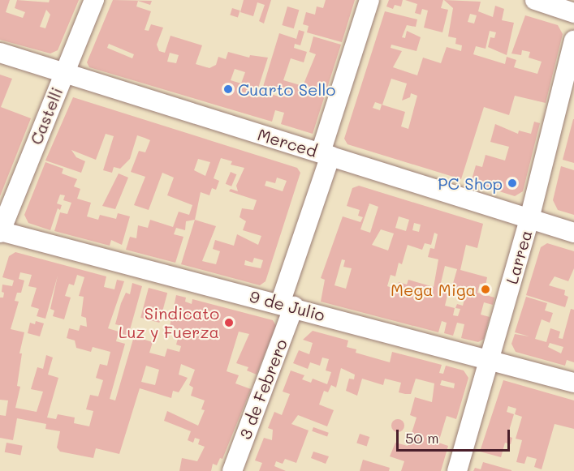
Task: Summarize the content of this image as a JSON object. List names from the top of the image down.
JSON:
{
  "streets": {
    "street": [
      "Castelli",
      "Merced",
      "Larrea",
      "9 de Julio",
      "3 de Febrero"
    ]
  },
  "crossings": [
    ["Castelli", "Merced"],
    ["Castelli", "9 de Julio"],
    ["Merced", "Larrea"],
    ["Merced", "3 de Febrero"],
    ["Larrea", "9 de Julio"],
    ["9 de Julio", "3 de Febrero"]
  ],
  "places": [
    "Cuarto Sello",
    "PC Shop",
    "Mega Miga",
    "Sindicato Luz y Fuerza"
  ],
  "scale_bar": "50 m"
}
